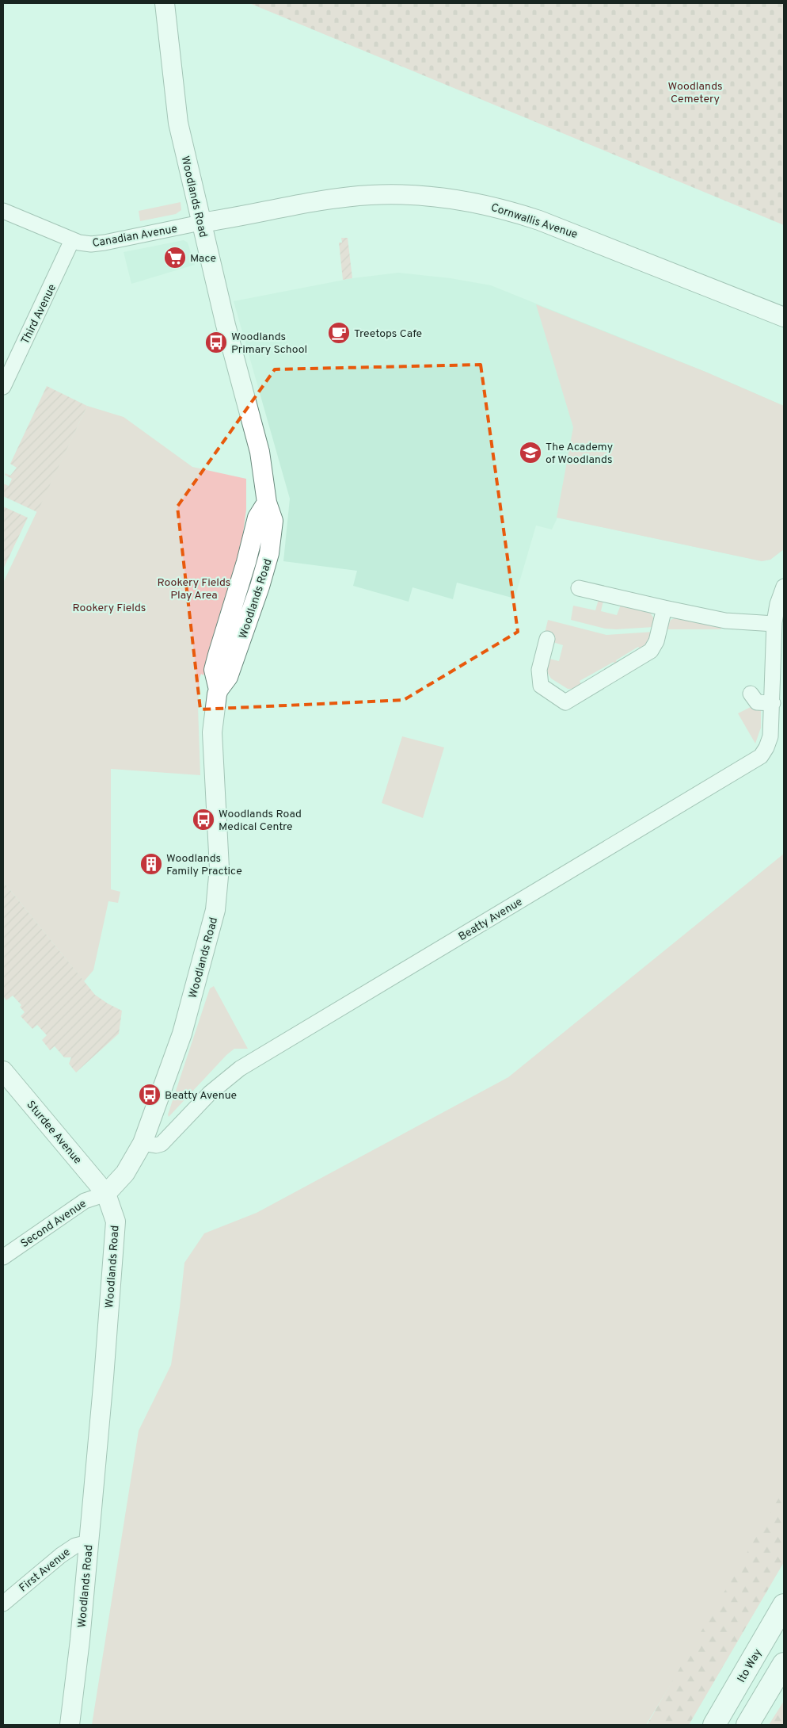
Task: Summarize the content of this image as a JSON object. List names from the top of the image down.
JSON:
{
  "streets": {
    "main road": ["Ito Way"],
    "street": [
      "Woodlands Road",
      "Cornwallis Avenue",
      "Canadian Avenue",
      "Third Avenue",
      "Beatty Avenue",
      "Sturdee Avenue",
      "Second Avenue",
      "First Avenue"
    ]
  },
  "crossings": [
    ["Woodlands Road", "Cornwallis Avenue"],
    ["Woodlands Road", "Canadian Avenue"],
    ["Woodlands Road", "Beatty Avenue"],
    ["Woodlands Road", "Sturdee Avenue"],
    ["Woodlands Road", "Second Avenue"],
    ["Woodlands Road", "First Avenue"],
    ["Cornwallis Avenue", "Canadian Avenue"],
    ["Canadian Avenue", "Third Avenue"],
    ["Sturdee Avenue", "Second Avenue"]
  ],
  "parks": ["Woodlands Cemetery", "Rookery Fields Play Area", "Rookery Fields"],
  "places": {
    "supermarket": ["Mace"],
    "cafe": ["Treetops Cafe"],
    "bus stop": ["Woodlands Primary School", "Woodlands Road Medical Centre", "Beatty Avenue"],
    "school or university": ["The Academy of Woodlands"],
    "building": ["Woodlands Family Practice"]
  }
}
